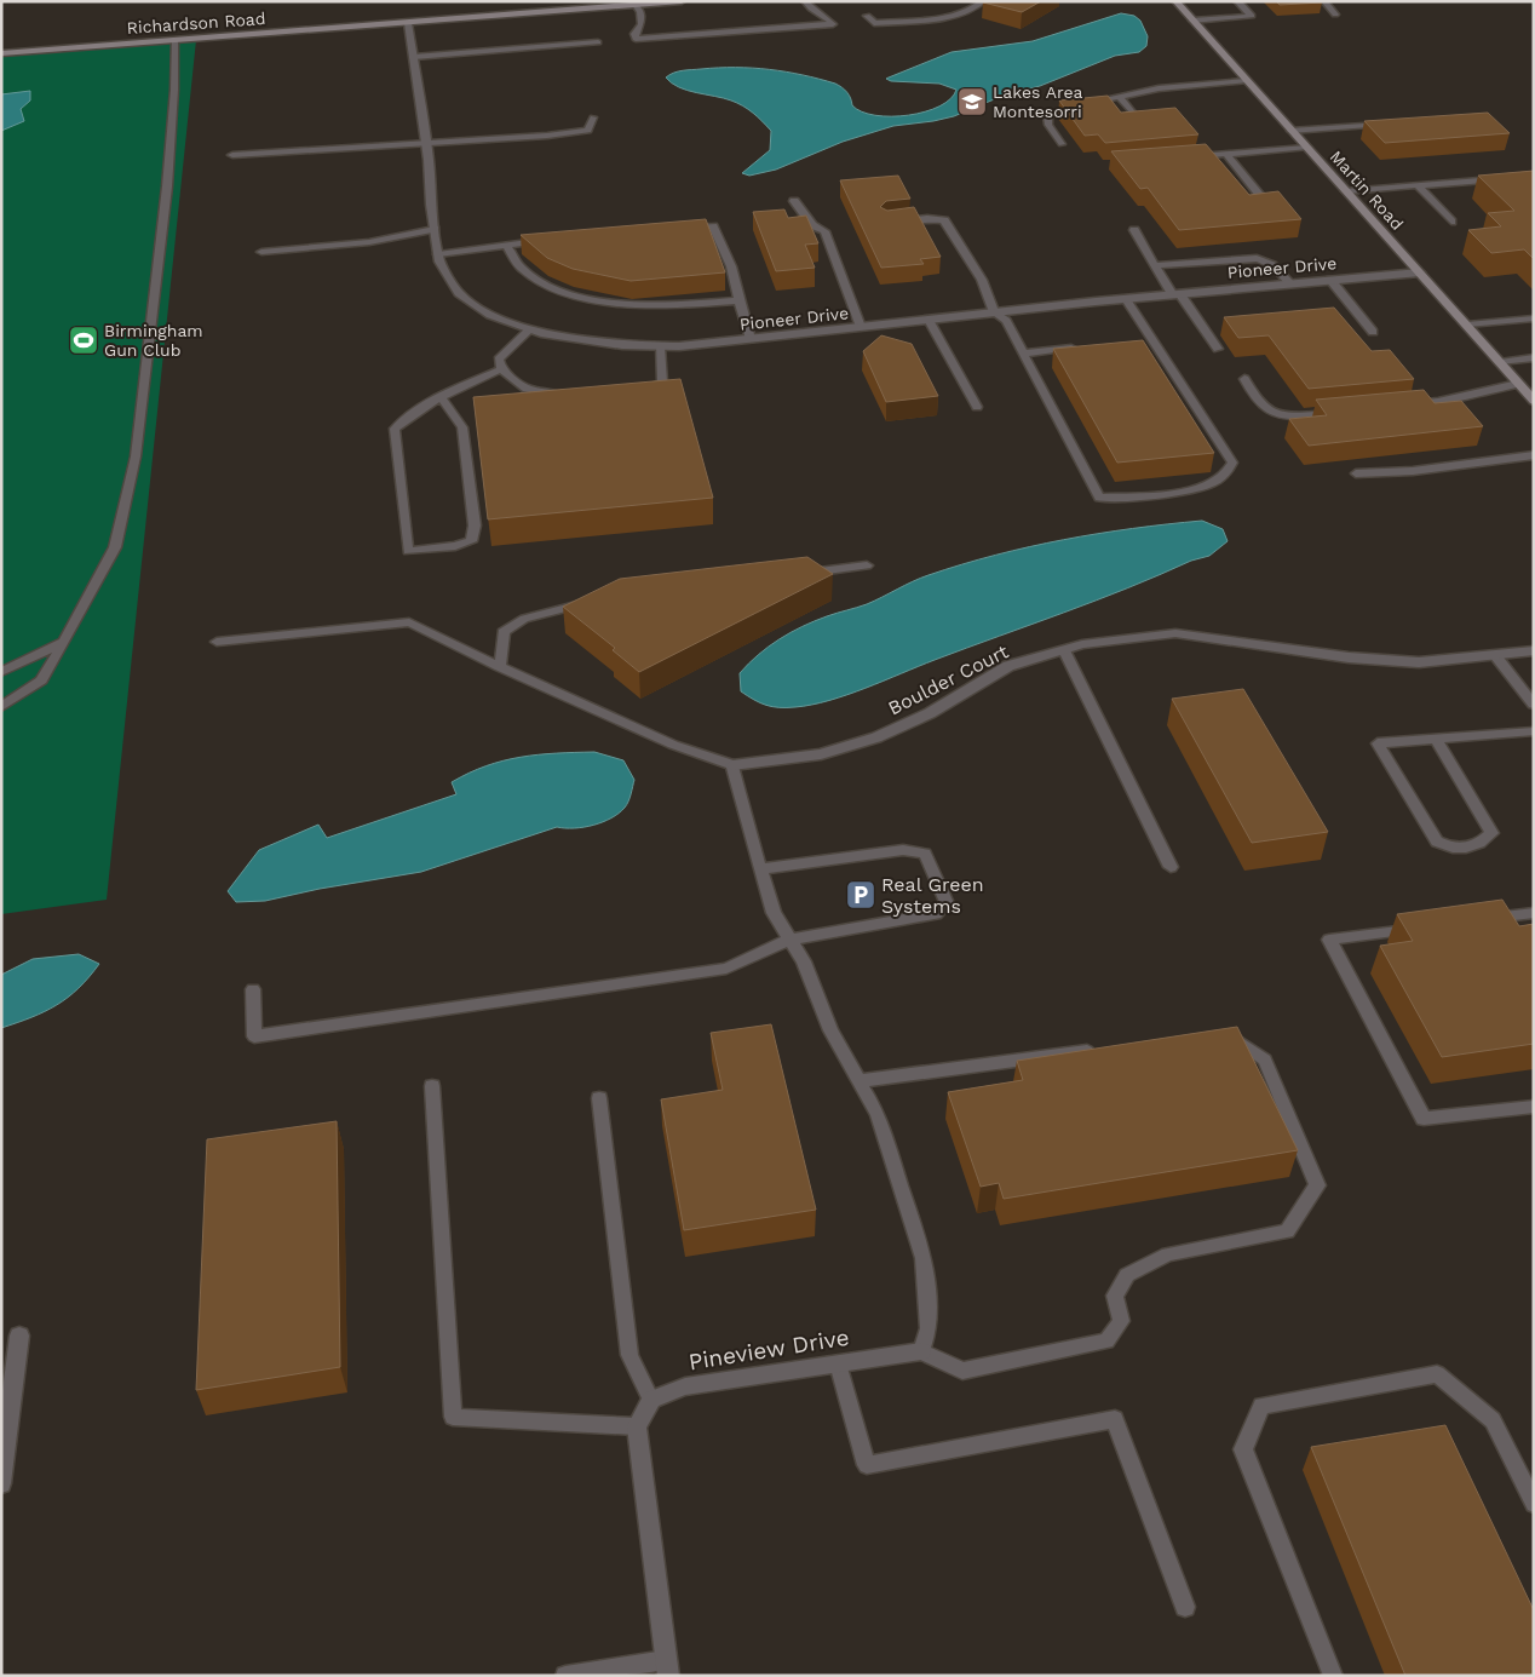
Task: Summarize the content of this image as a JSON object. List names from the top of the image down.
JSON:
{
  "streets": {
    "main road": ["Richardson Road", "Martin Road"],
    "street": ["Pioneer Drive", "Boulder Court", "Pineview Drive"]
  },
  "crossings": [
    ["Richardson Road", "Pioneer Drive"],
    ["Martin Road", "Pioneer Drive"]
  ],
  "places": {
    "school or university": ["Lakes Area Montesorri"],
    "sports": ["Birmingham Gun Club"],
    "parking": ["Real Green Systems"]
  }
}
